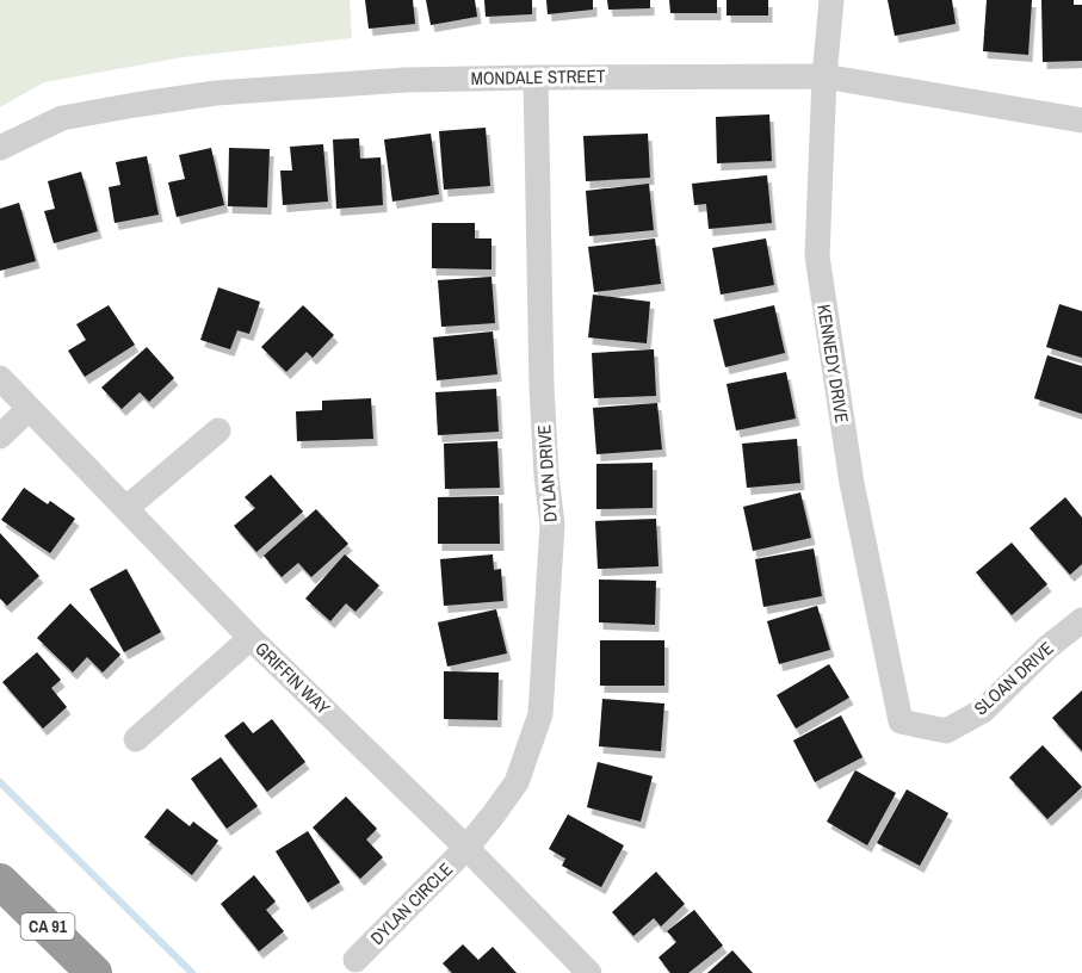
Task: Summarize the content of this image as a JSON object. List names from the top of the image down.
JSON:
{
  "streets": {
    "highway": ["CA 91"],
    "street": [
      "MONDALE STREET",
      "KENNEDY DRIVE",
      "DYLAN DRIVE",
      "GRIFFIN WAY",
      "SLOAN DRIVE",
      "DYLAN CIRCLE"
    ]
  },
  "crossings": [
    ["MONDALE STREET", "KENNEDY DRIVE"],
    ["MONDALE STREET", "DYLAN DRIVE"],
    ["KENNEDY DRIVE", "SLOAN DRIVE"],
    ["DYLAN DRIVE", "GRIFFIN WAY"],
    ["DYLAN DRIVE", "DYLAN CIRCLE"],
    ["GRIFFIN WAY", "DYLAN CIRCLE"]
  ]
}
